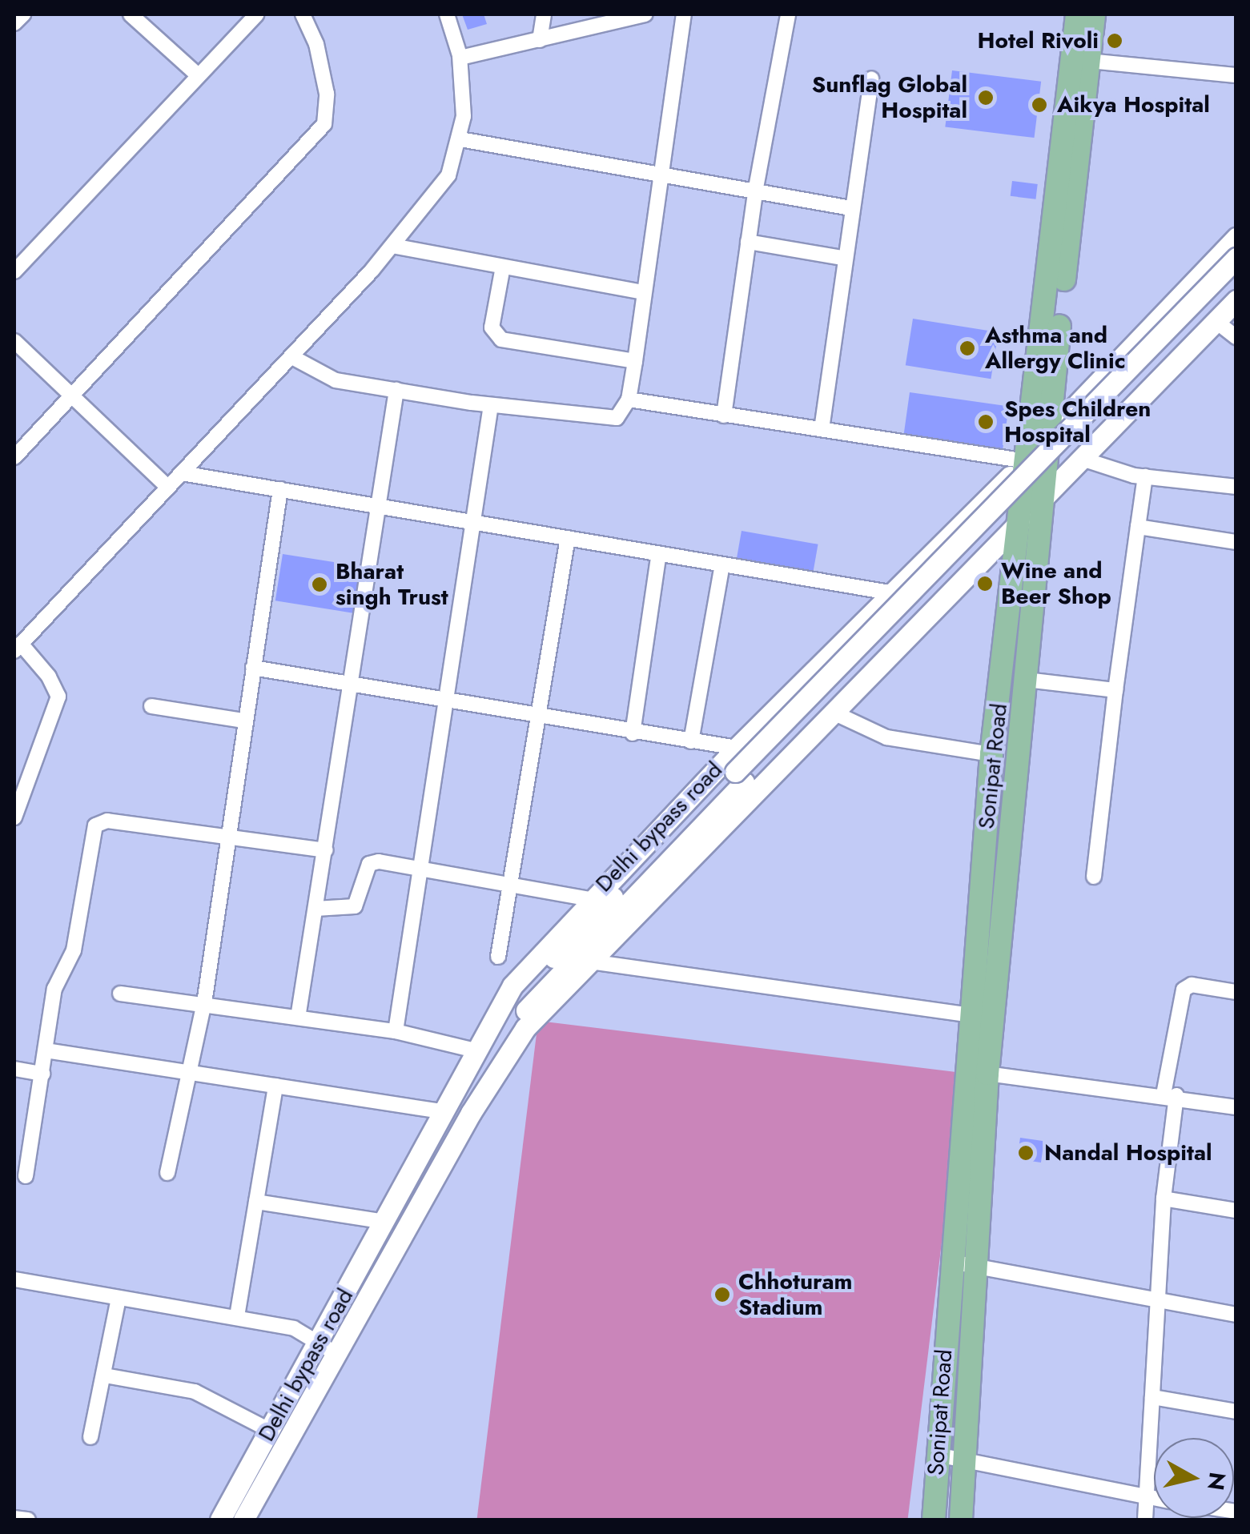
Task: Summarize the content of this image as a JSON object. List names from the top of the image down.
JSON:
{
  "streets": {
    "main road": ["Sonipat Road", "Delhi bypass road"]
  },
  "crossings": [
    ["Sonipat Road", "Delhi bypass road"]
  ],
  "places": [
    "Hotel Rivoli",
    "Sunflag Global Hospital",
    "Aikya Hospital",
    "Asthma and Allergy Clinic",
    "Spes Children Hospital",
    "Wine and Beer Shop",
    "Bharat singh Trust",
    "Nandal Hospital",
    "Chhoturam Stadium"
  ],
  "north": "right"
}
